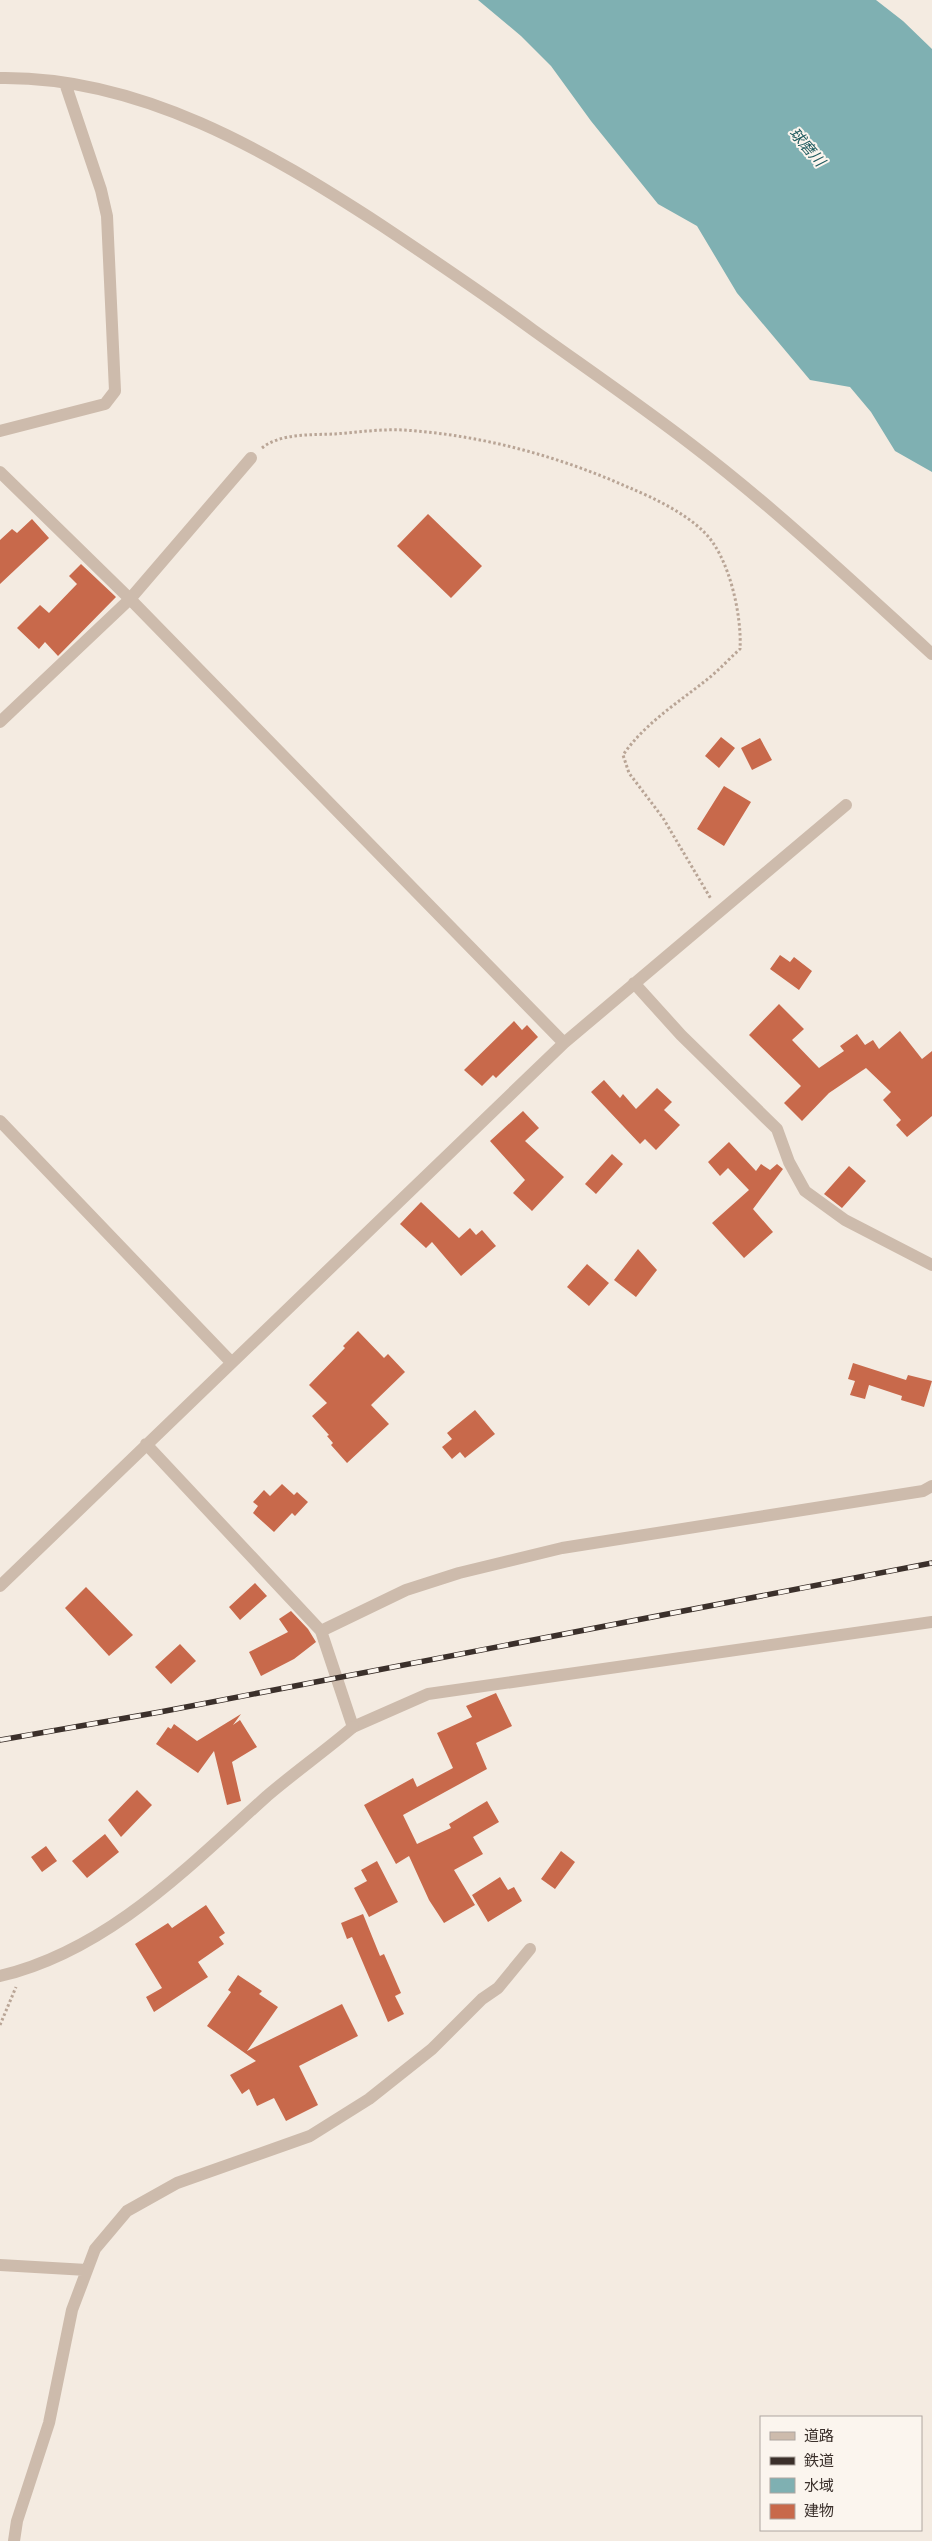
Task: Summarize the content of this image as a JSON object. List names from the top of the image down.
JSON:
{
  "water": ["球磨川"],
  "legend": [
    "道路",
    "鉄道",
    "水域",
    "建物"
  ]
}
